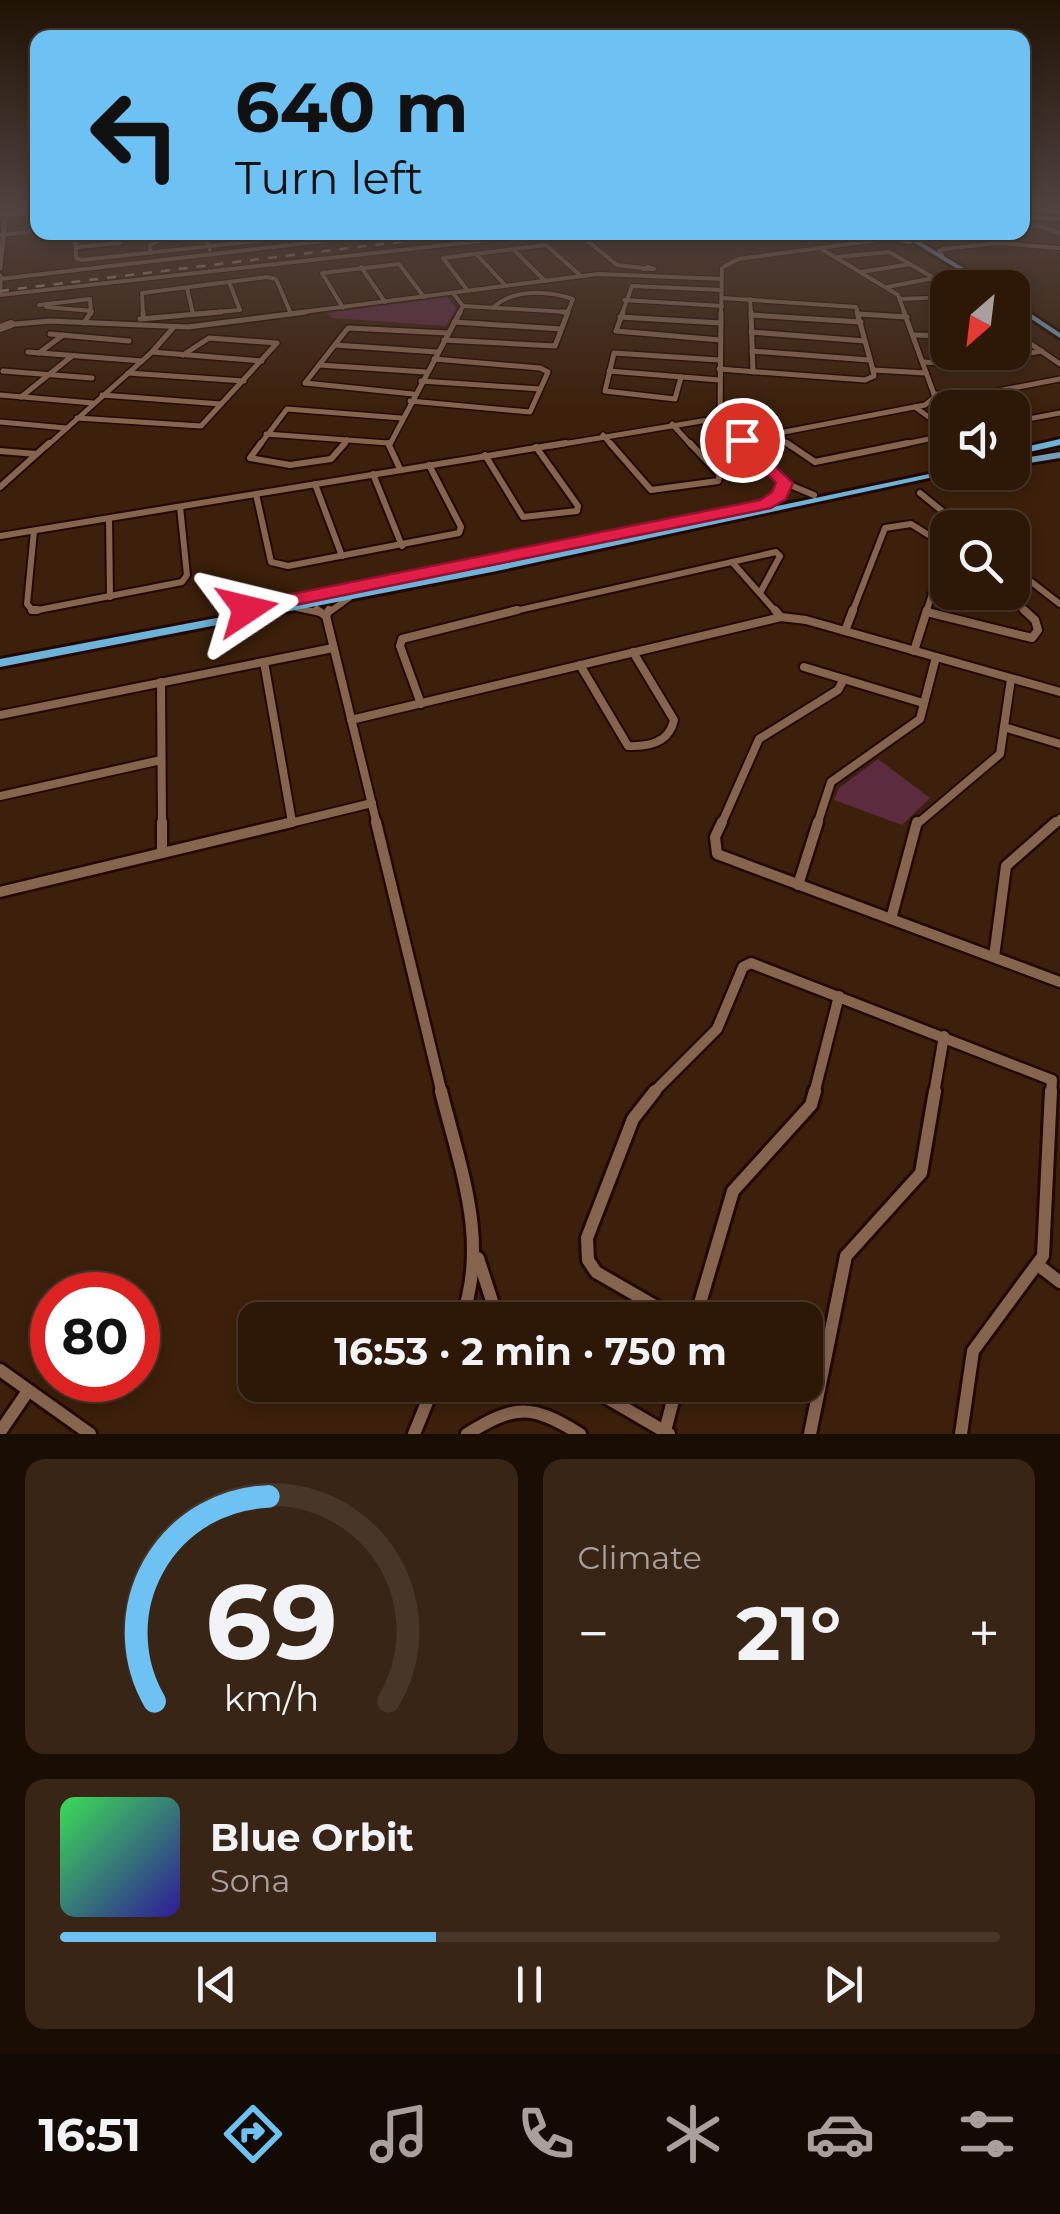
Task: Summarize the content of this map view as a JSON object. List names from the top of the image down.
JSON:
{
  "north": "bottom left",
  "page": {
    "turn": ["640 m", "Turn left"],
    "limit": "80",
    "trip": "16:53 · 2 min · 750 m",
    "tile": "Climate",
    "heat": ["−", "21°", "+"],
    "song": ["Blue Orbit", "Sona"],
    "tabs": "16:51",
    "gauge": ["69", "km/h"]
  }
}
